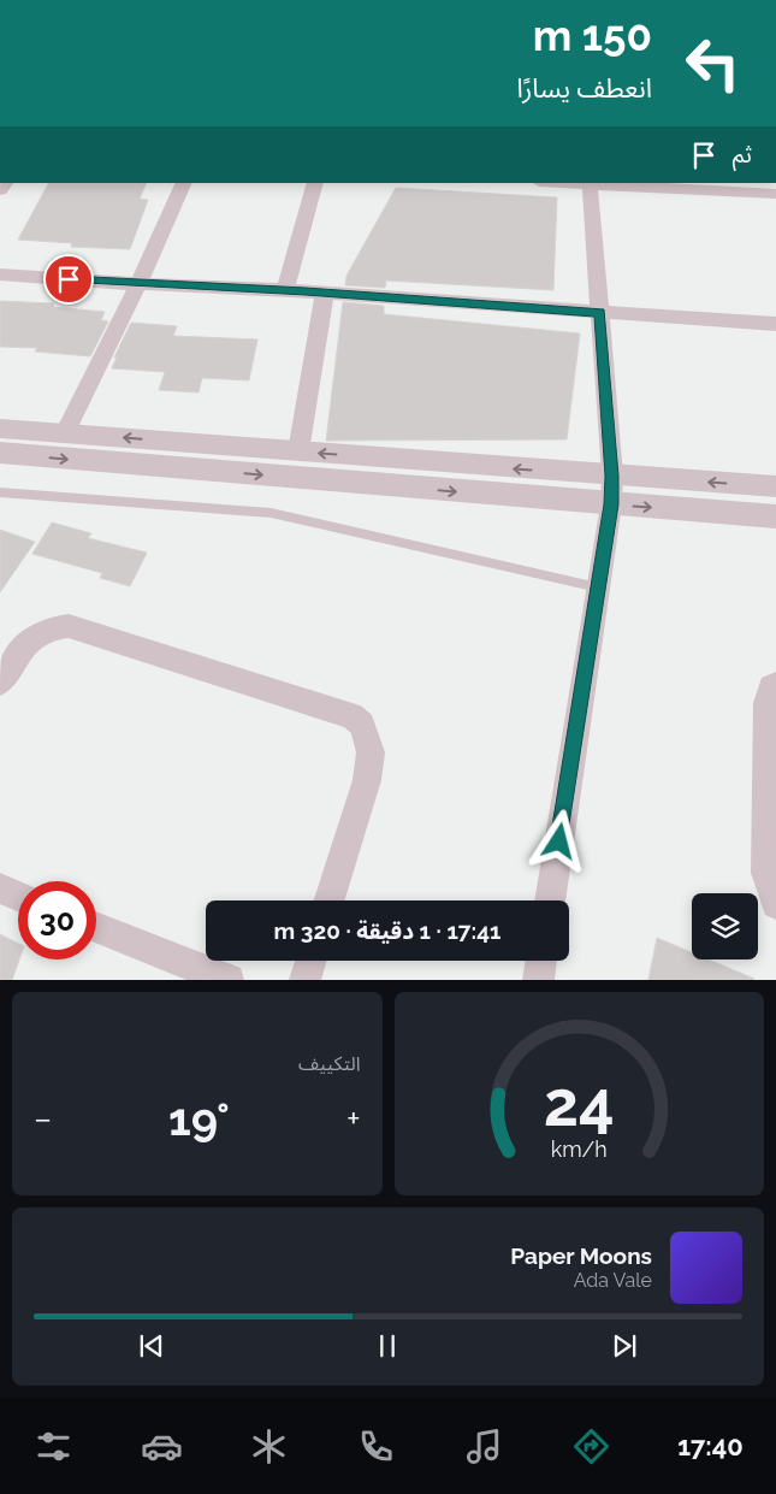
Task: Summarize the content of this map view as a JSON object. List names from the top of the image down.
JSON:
{
  "page": {
    "turn": ["150 m", "انعطف يسارًا"],
    "then": "ثم",
    "limit": "30",
    "trip": "17:41 · 1 دقيقة · 320 m",
    "tile": "التكييف",
    "heat": ["−", "19°", "+"],
    "song": ["Paper Moons", "Ada Vale"],
    "tabs": "17:40",
    "gauge": ["24", "km/h"]
  }
}
